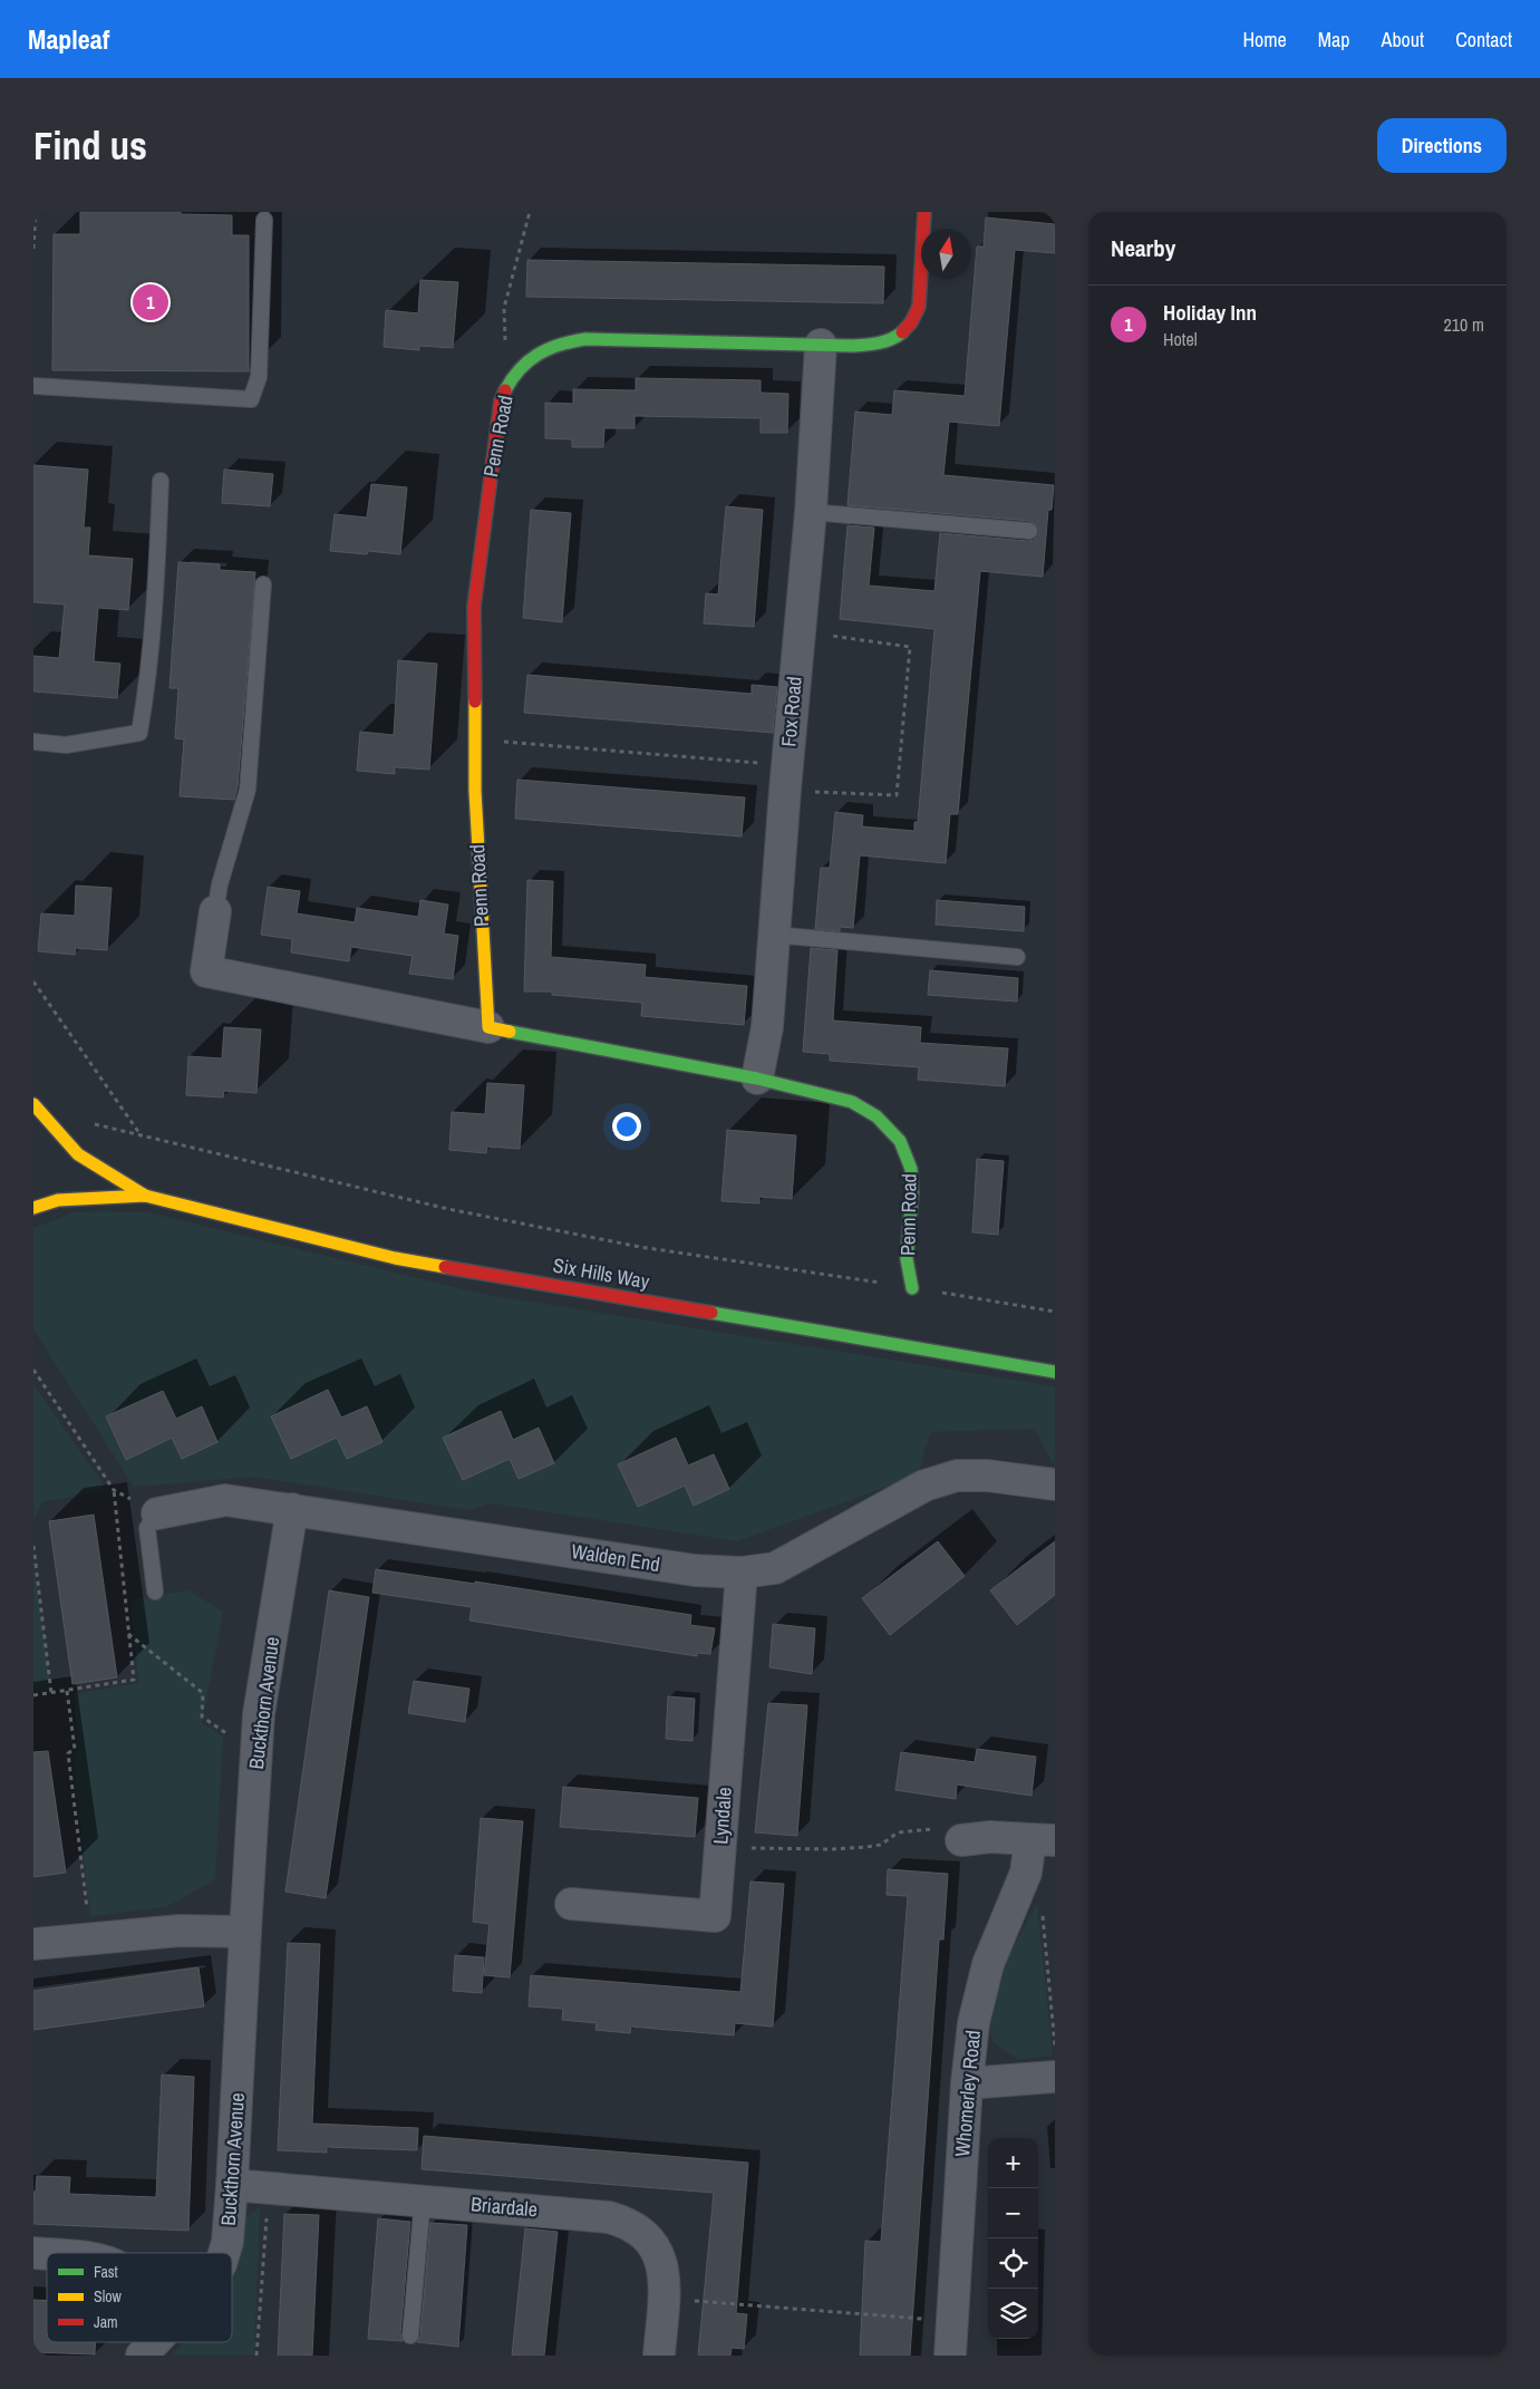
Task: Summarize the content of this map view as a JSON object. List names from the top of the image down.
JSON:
{
  "streets": {
    "street": [
      "Penn Road",
      "Fox Road",
      "Six Hills Way",
      "Walden End",
      "Buckthorn Avenue",
      "Lyndale",
      "Whomerley Road",
      "Briardale"
    ]
  },
  "crossings": [
    ["Penn Road", "Fox Road"],
    ["Walden End", "Buckthorn Avenue"],
    ["Walden End", "Lyndale"],
    ["Buckthorn Avenue", "Briardale"]
  ],
  "legend": ["Fast", "Slow", "Jam"],
  "north": "top",
  "page": {
    "header": "Mapleaf",
    "nav": [
      "Home",
      "Map",
      "About",
      "Contact"
    ],
    "buttons": "Directions",
    "title": "Find us",
    "heading": "Nearby",
    "pins": "1",
    "list": [
      {
        "mark": "1",
        "name": "Holiday Inn",
        "note": "Hotel",
        "value": "210 m"
      }
    ],
    "map_buttons": ["+", "−"]
  }
}
